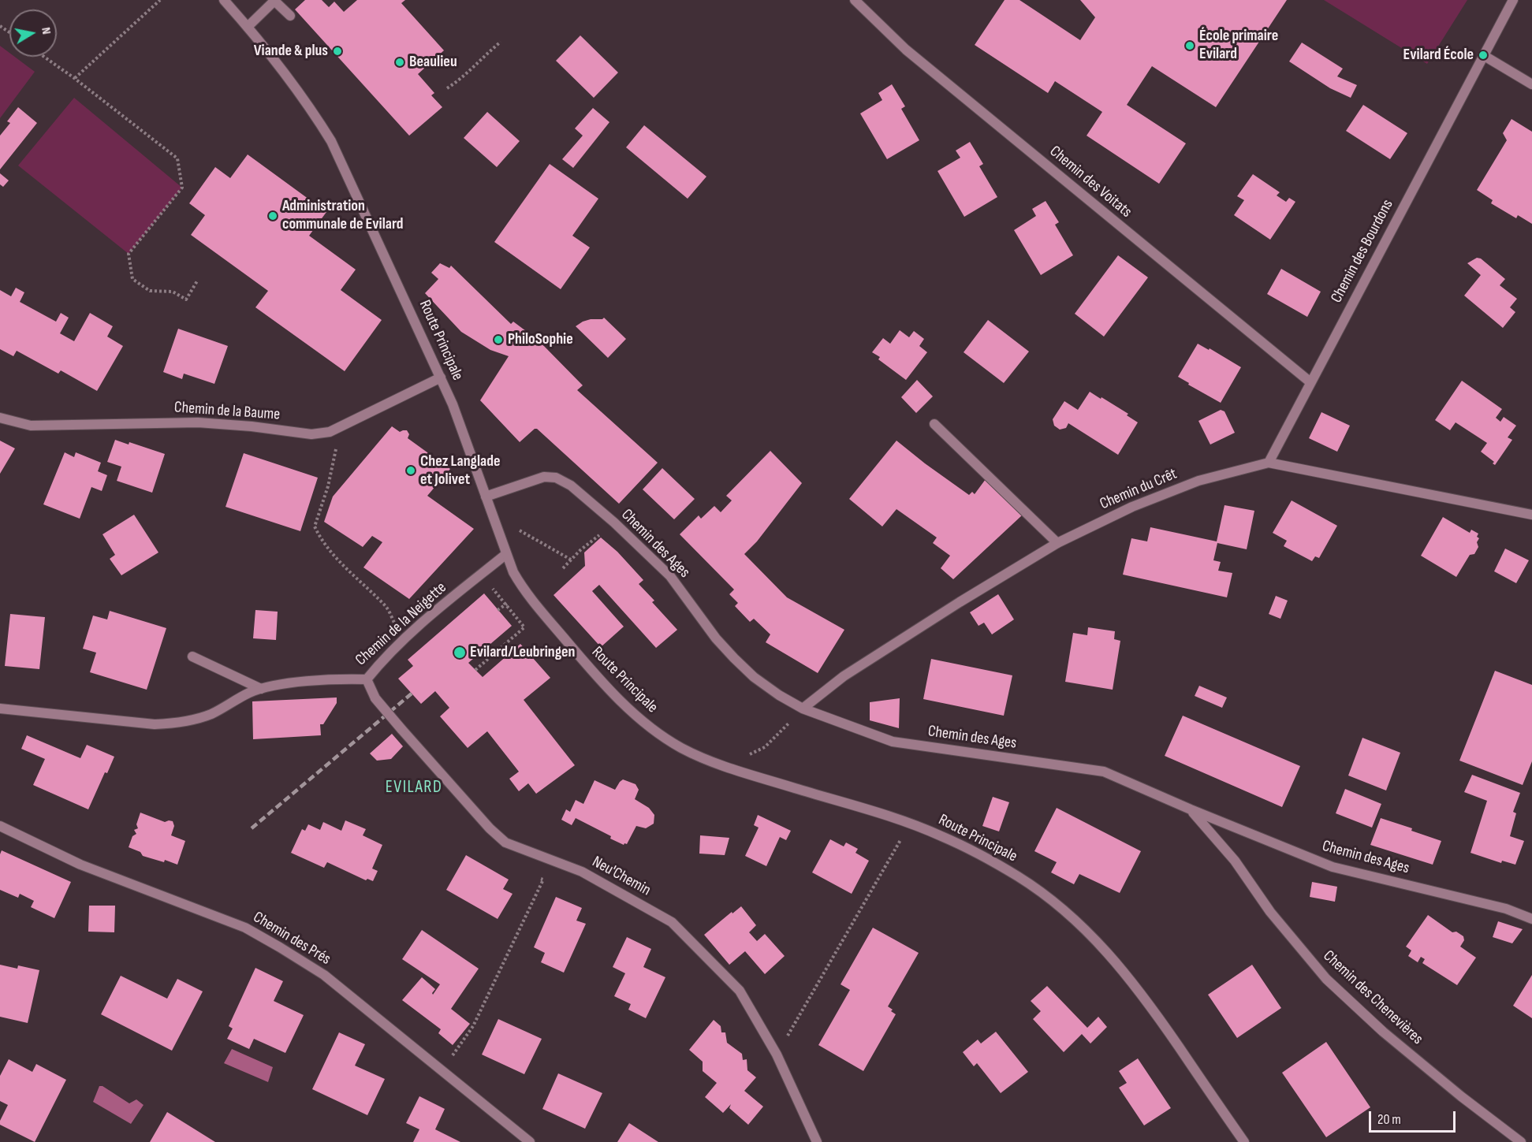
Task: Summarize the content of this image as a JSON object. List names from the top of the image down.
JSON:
{
  "streets": {
    "street": [
      "Chemin des Voitats",
      "Chemin des Bourdons",
      "Route Principale",
      "Chemin de la Baume",
      "Chemin du Crêt",
      "Chemin des Ages",
      "Chemin de la Neigette",
      "Neu'Chemin",
      "Chemin des Prés",
      "Chemin des Chenevières"
    ]
  },
  "crossings": [
    ["Chemin des Voitats", "Chemin des Bourdons"],
    ["Chemin des Bourdons", "Chemin du Crêt"],
    ["Route Principale", "Chemin de la Baume"],
    ["Route Principale", "Chemin des Ages"],
    ["Route Principale", "Chemin de la Neigette"],
    ["Chemin du Crêt", "Chemin des Ages"],
    ["Chemin des Ages", "Chemin des Chenevières"],
    ["Chemin de la Neigette", "Neu'Chemin"]
  ],
  "districts": ["EVILARD"],
  "places": [
    "École primaire Evilard",
    "Viande & plus",
    "Evilard École",
    "Beaulieu",
    "Administration communale de Evilard",
    "PhiloSophie",
    "Chez Langlade et Jolivet",
    "Evilard/Leubringen"
  ],
  "scale_bar": "20 m",
  "north": "right"
}
